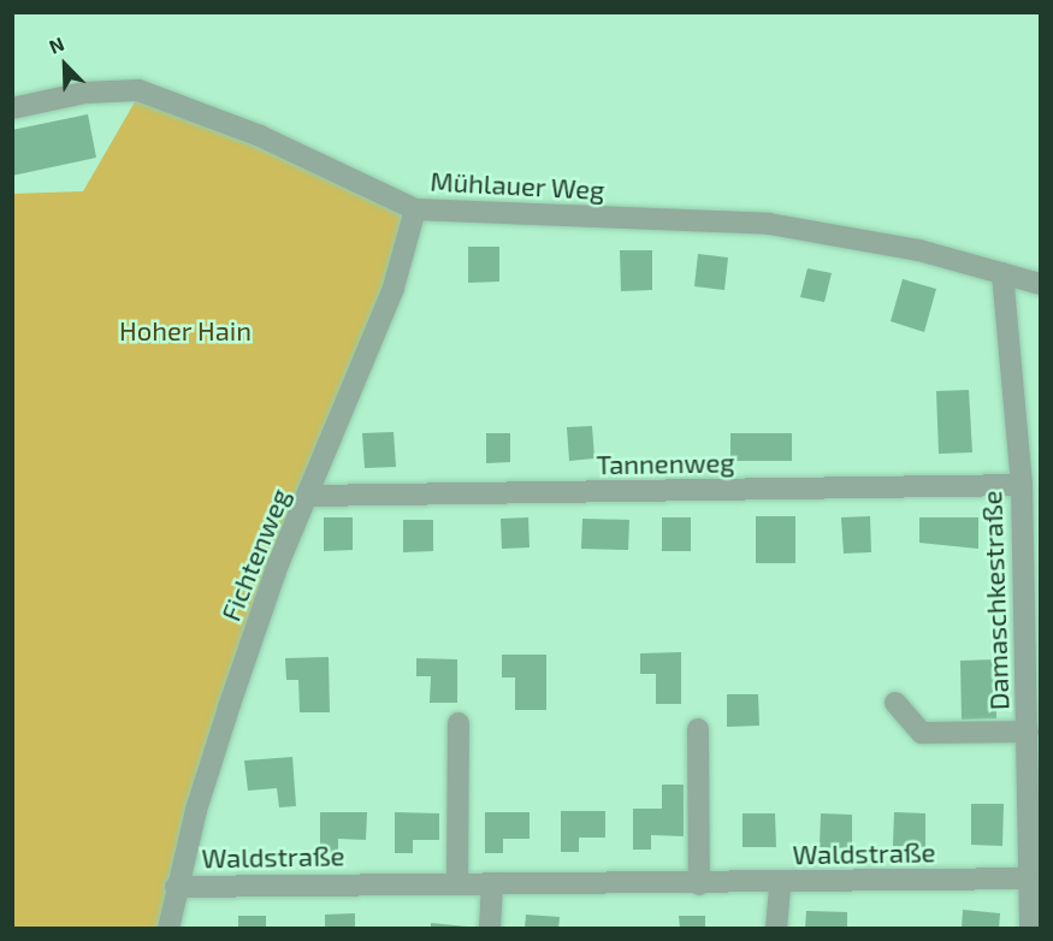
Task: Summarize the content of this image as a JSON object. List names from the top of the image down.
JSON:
{
  "streets": {
    "street": [
      "Mühlauer Weg",
      "Tannenweg",
      "Fichtenweg",
      "Damaschkestraße",
      "Waldstraße"
    ]
  },
  "crossings": [
    ["Mühlauer Weg", "Fichtenweg"],
    ["Mühlauer Weg", "Damaschkestraße"],
    ["Tannenweg", "Fichtenweg"],
    ["Tannenweg", "Damaschkestraße"],
    ["Fichtenweg", "Waldstraße"],
    ["Damaschkestraße", "Waldstraße"]
  ],
  "parks": ["Hoher Hain"],
  "north": "top left"
}
